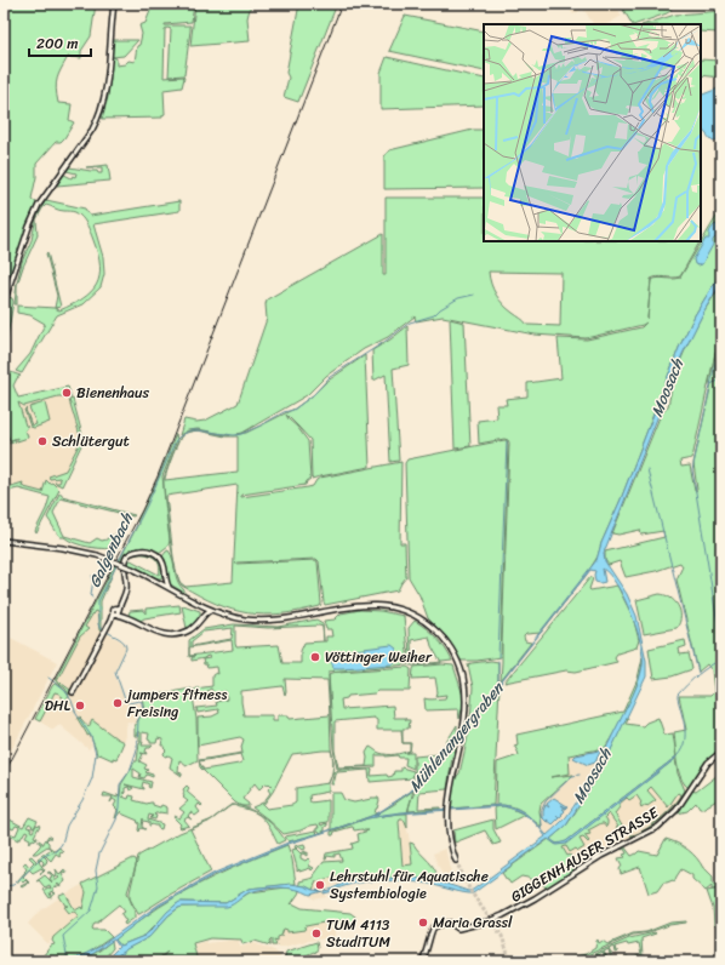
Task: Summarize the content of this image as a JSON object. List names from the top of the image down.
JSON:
{
  "streets": {
    "main road": ["GIGGENHAUSER STRASSE"]
  },
  "water": ["Moosach", "Galgenbach", "Mühlenangergraben"],
  "places": [
    "Bienenhaus",
    "Schlütergut",
    "Vöttinger Weiher",
    "jumpers fitness Freising",
    "DHL",
    "Lehrstuhl für Aquatische Systembiologie",
    "Maria Grassl",
    "TUM 4113 StudiTUM"
  ],
  "scale_bar": "200 m"
}
